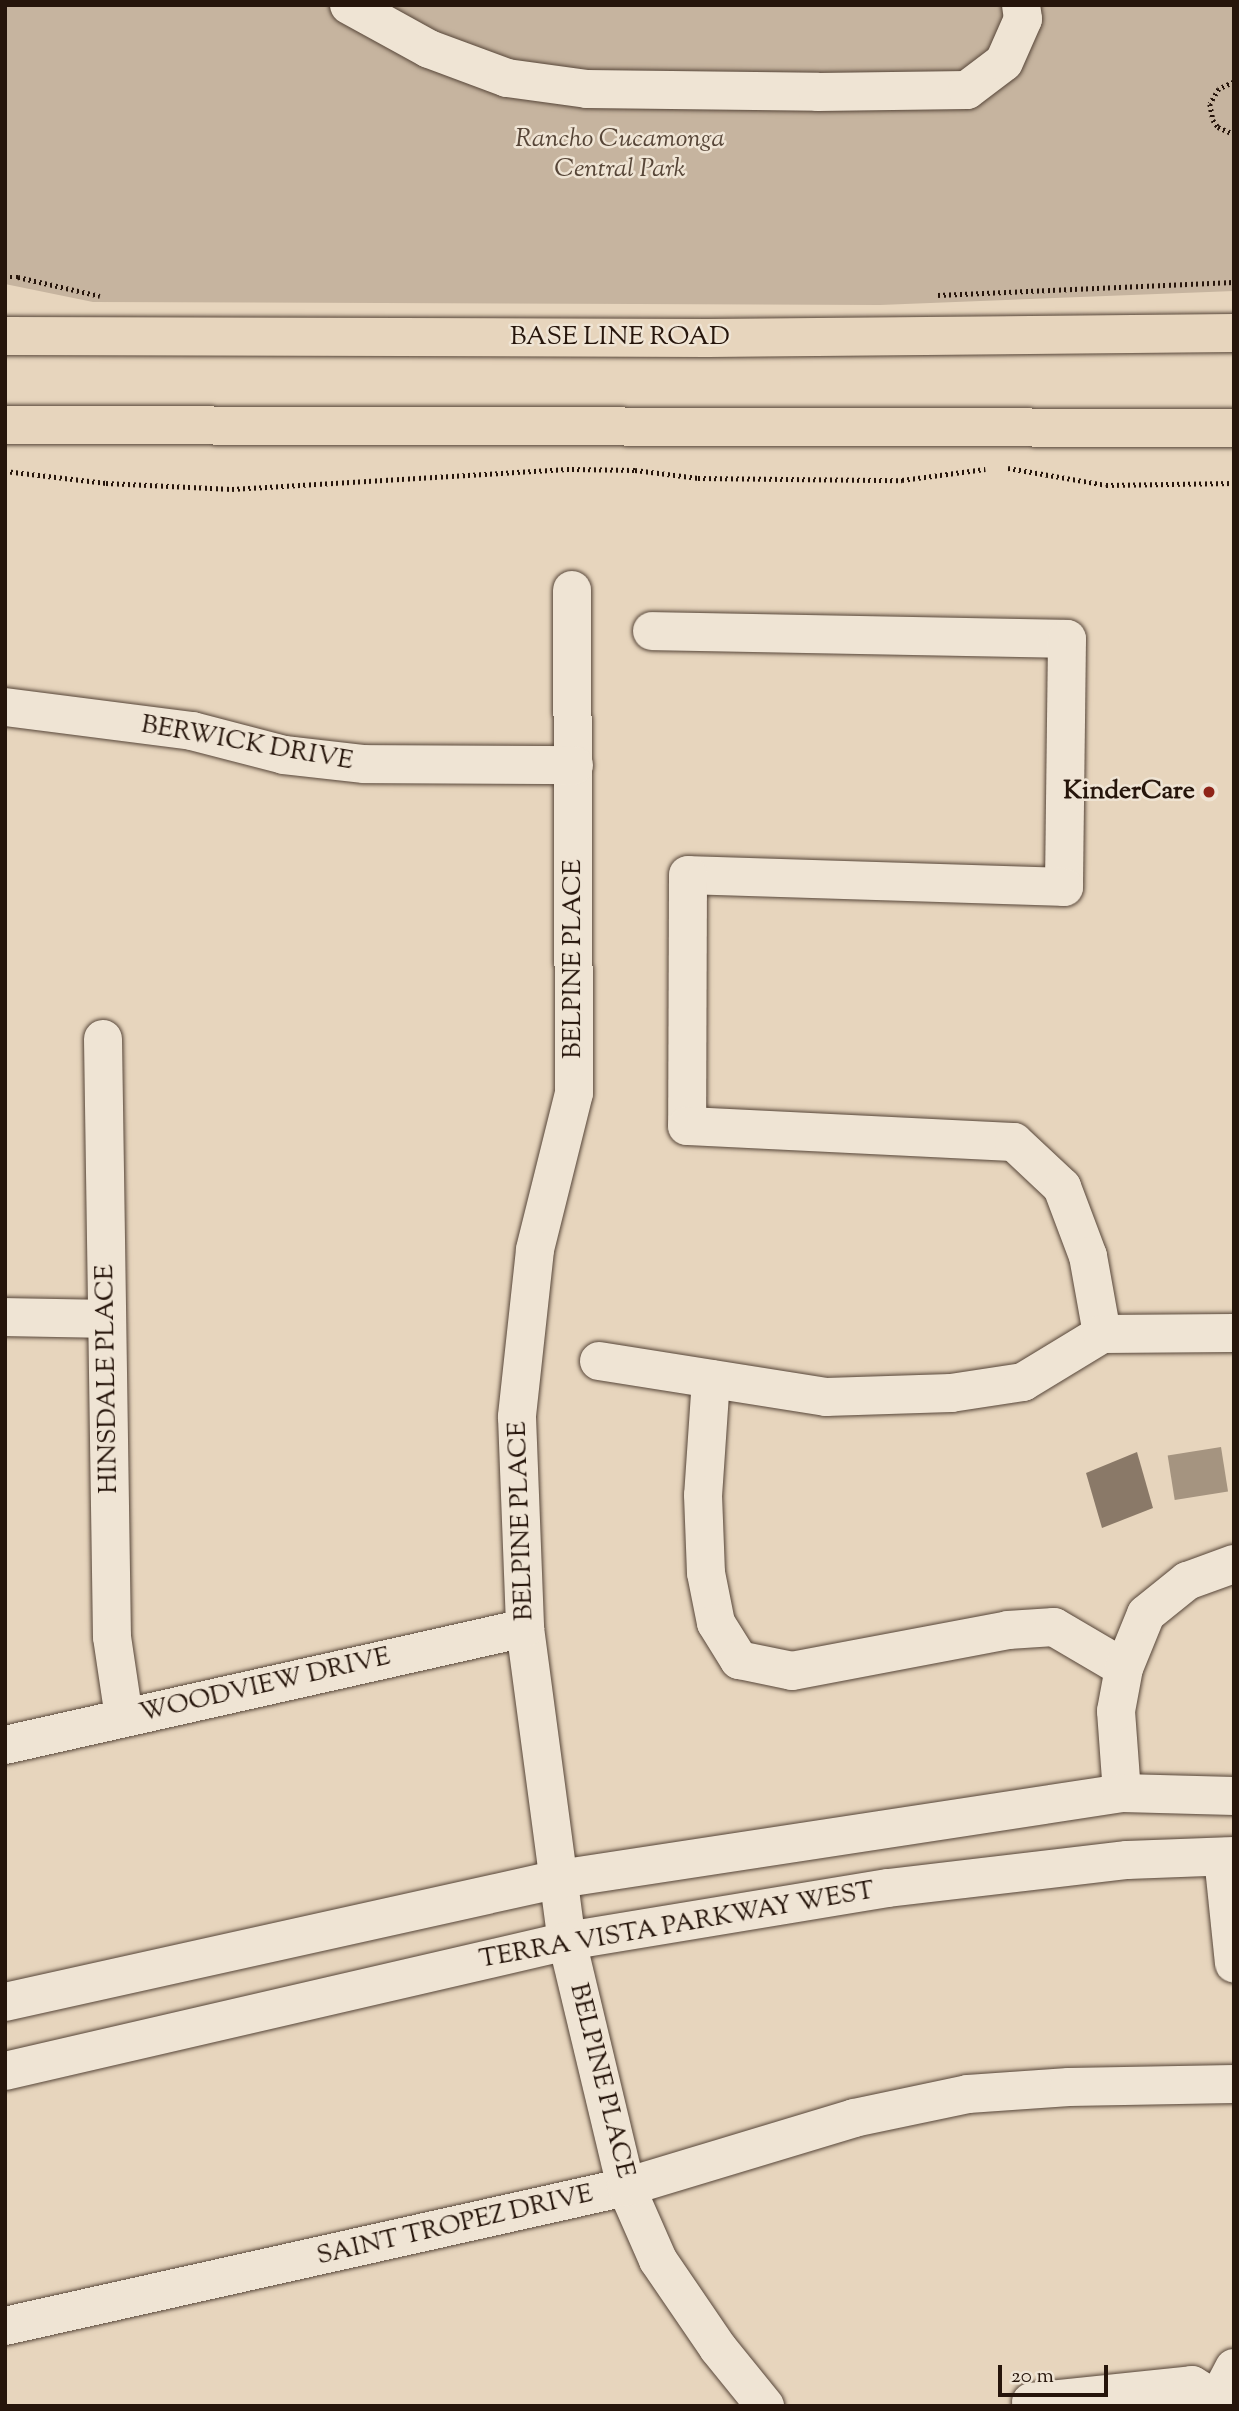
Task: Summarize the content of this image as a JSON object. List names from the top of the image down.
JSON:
{
  "streets": {
    "main road": ["BASE LINE ROAD"],
    "street": [
      "BERWICK DRIVE",
      "BELPINE PLACE",
      "HINSDALE PLACE",
      "WOODVIEW DRIVE",
      "TERRA VISTA PARKWAY WEST",
      "SAINT TROPEZ DRIVE"
    ]
  },
  "crossings": [
    ["BERWICK DRIVE", "BELPINE PLACE"],
    ["BELPINE PLACE", "WOODVIEW DRIVE"],
    ["BELPINE PLACE", "TERRA VISTA PARKWAY WEST"],
    ["BELPINE PLACE", "SAINT TROPEZ DRIVE"],
    ["HINSDALE PLACE", "WOODVIEW DRIVE"]
  ],
  "parks": ["Rancho Cucamonga Central Park"],
  "places": ["KinderCare"],
  "scale_bar": "20 m"
}
